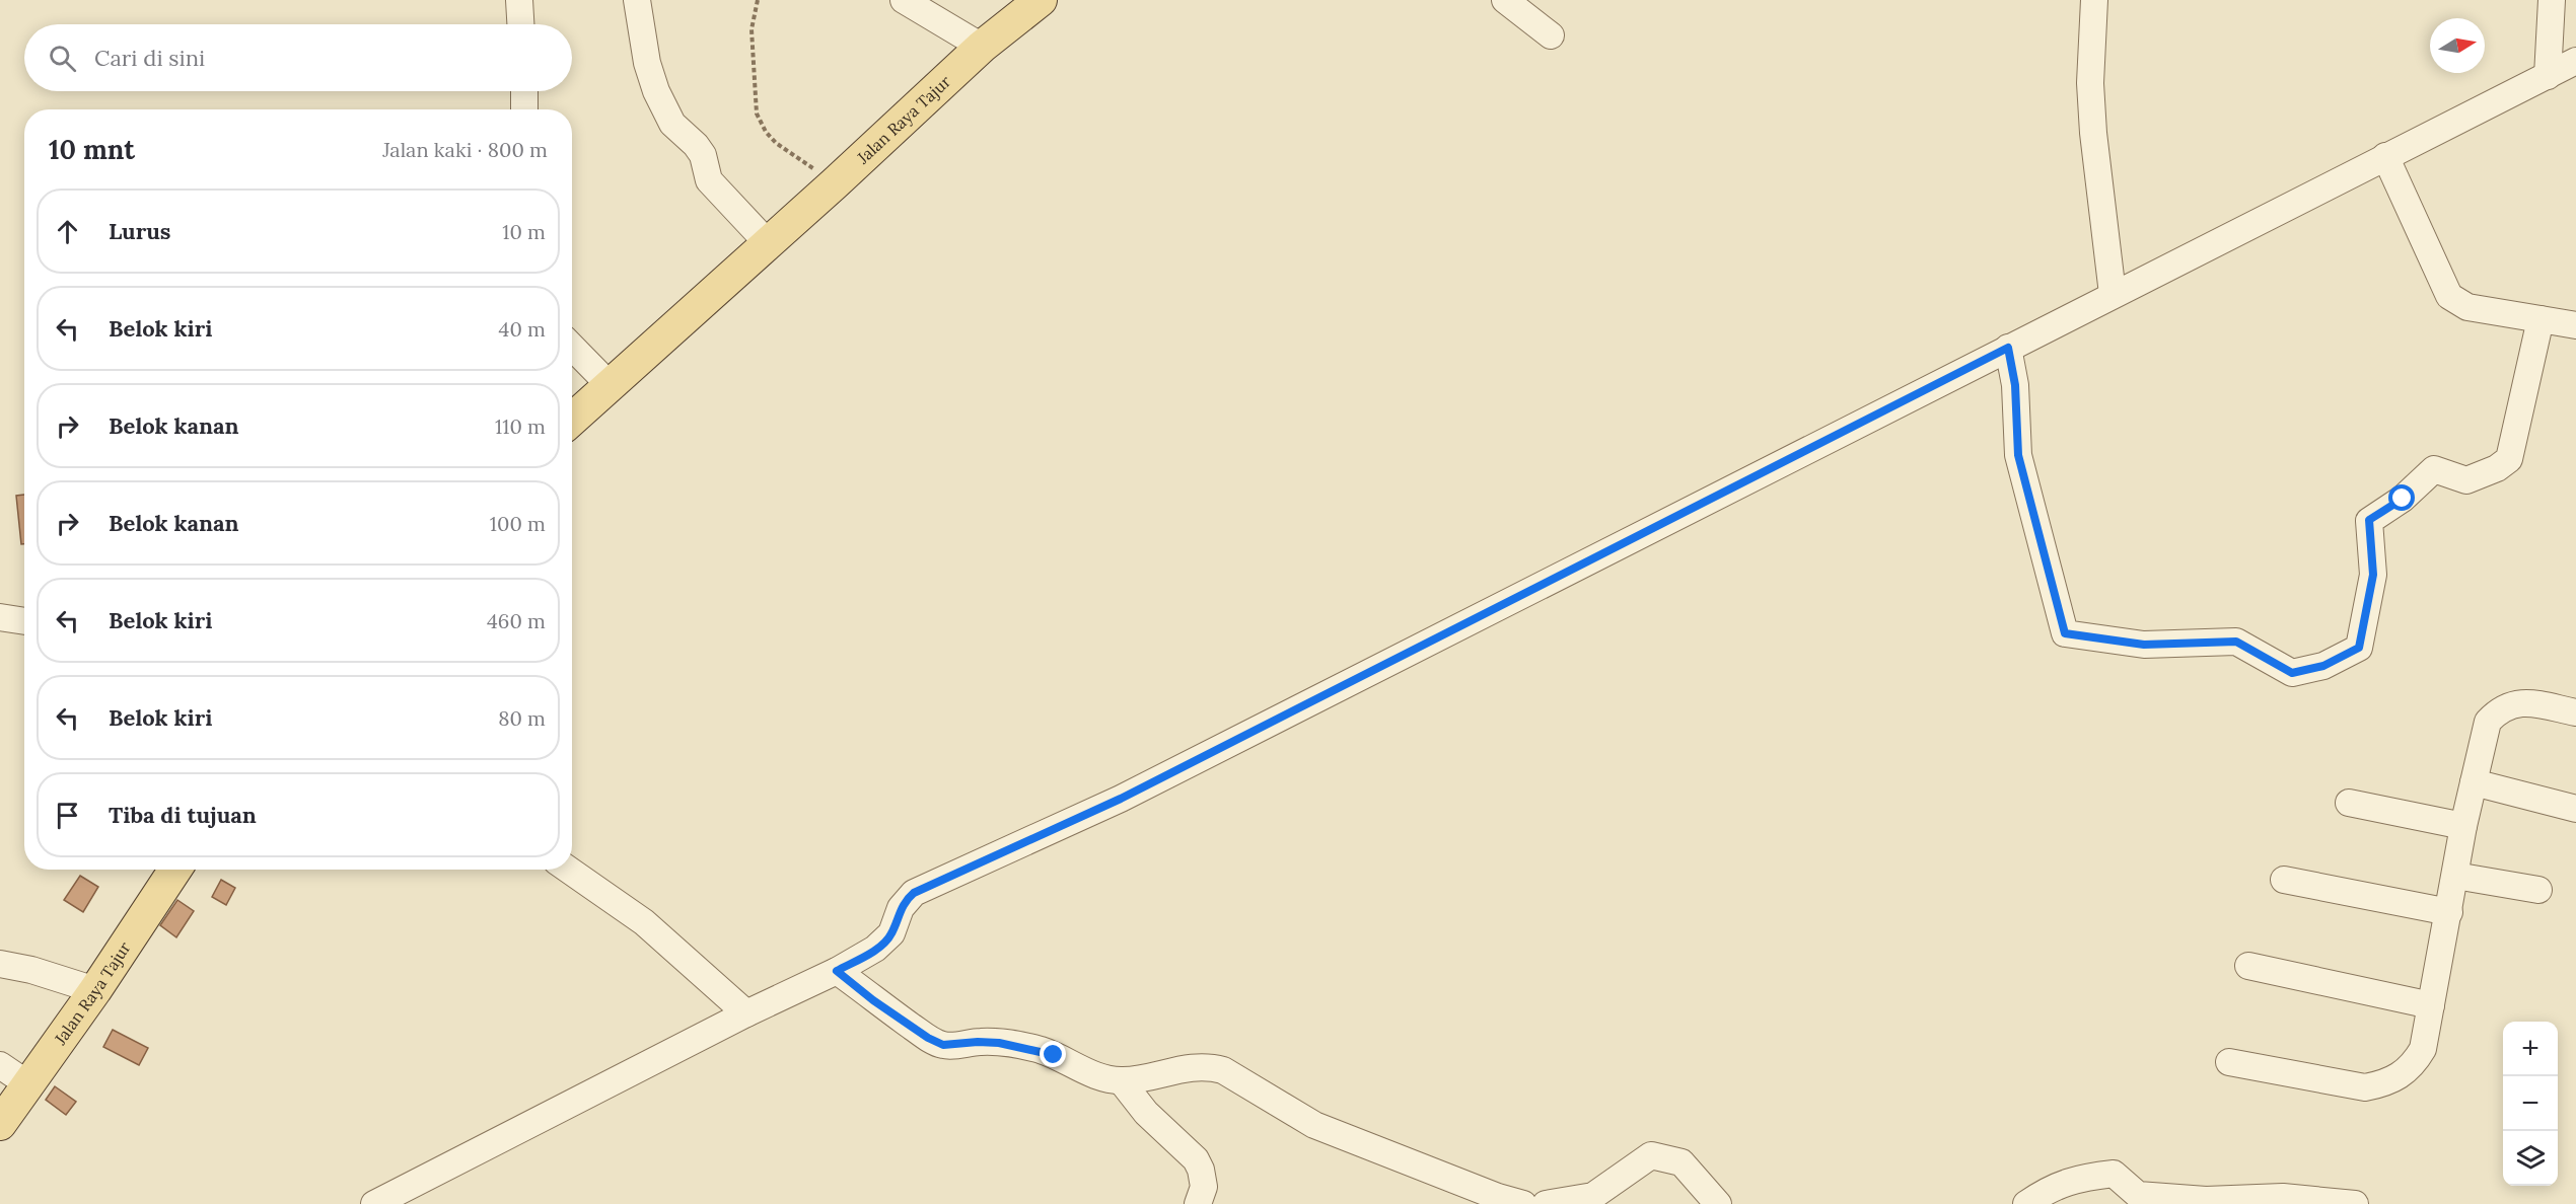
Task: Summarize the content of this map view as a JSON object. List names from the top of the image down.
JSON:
{
  "streets": {
    "main road": ["Jalan Raya Tajur"]
  },
  "north": "right",
  "page": {
    "search": "Cari di sini",
    "heading": ["10 mnt", "Jalan kaki · 800 m"],
    "list": [
      ["Lurus", "10 m"],
      ["Belok kiri", "40 m"],
      ["Belok kanan", "110 m"],
      ["Belok kanan", "100 m"],
      ["Belok kiri", "460 m"],
      ["Belok kiri", "80 m"],
      "Tiba di tujuan"
    ],
    "map_buttons": ["+", "−"]
  }
}
